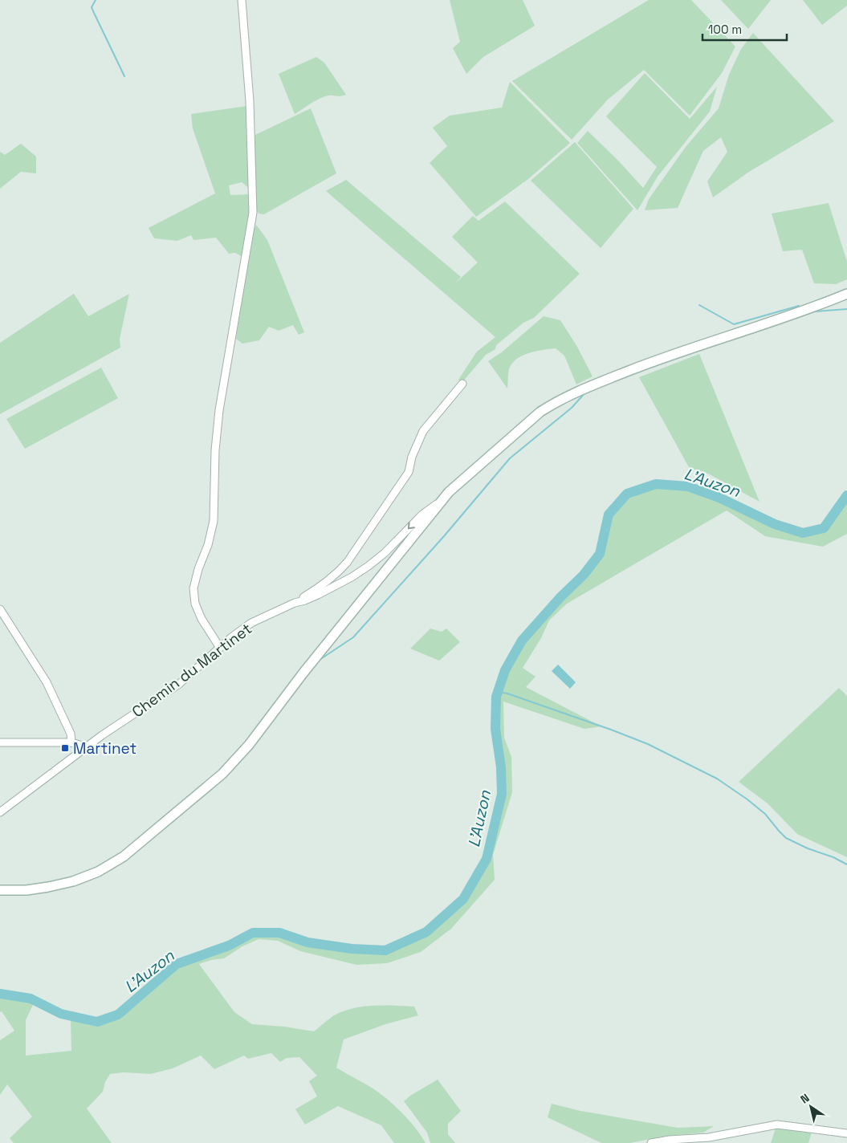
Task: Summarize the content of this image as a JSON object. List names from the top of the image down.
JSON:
{
  "streets": {
    "street": ["Chemin du Martinet"]
  },
  "water": ["L'Auzon"],
  "places": {
    "transit": ["Martinet"]
  },
  "scale_bar": "100 m",
  "north": "top left"
}
